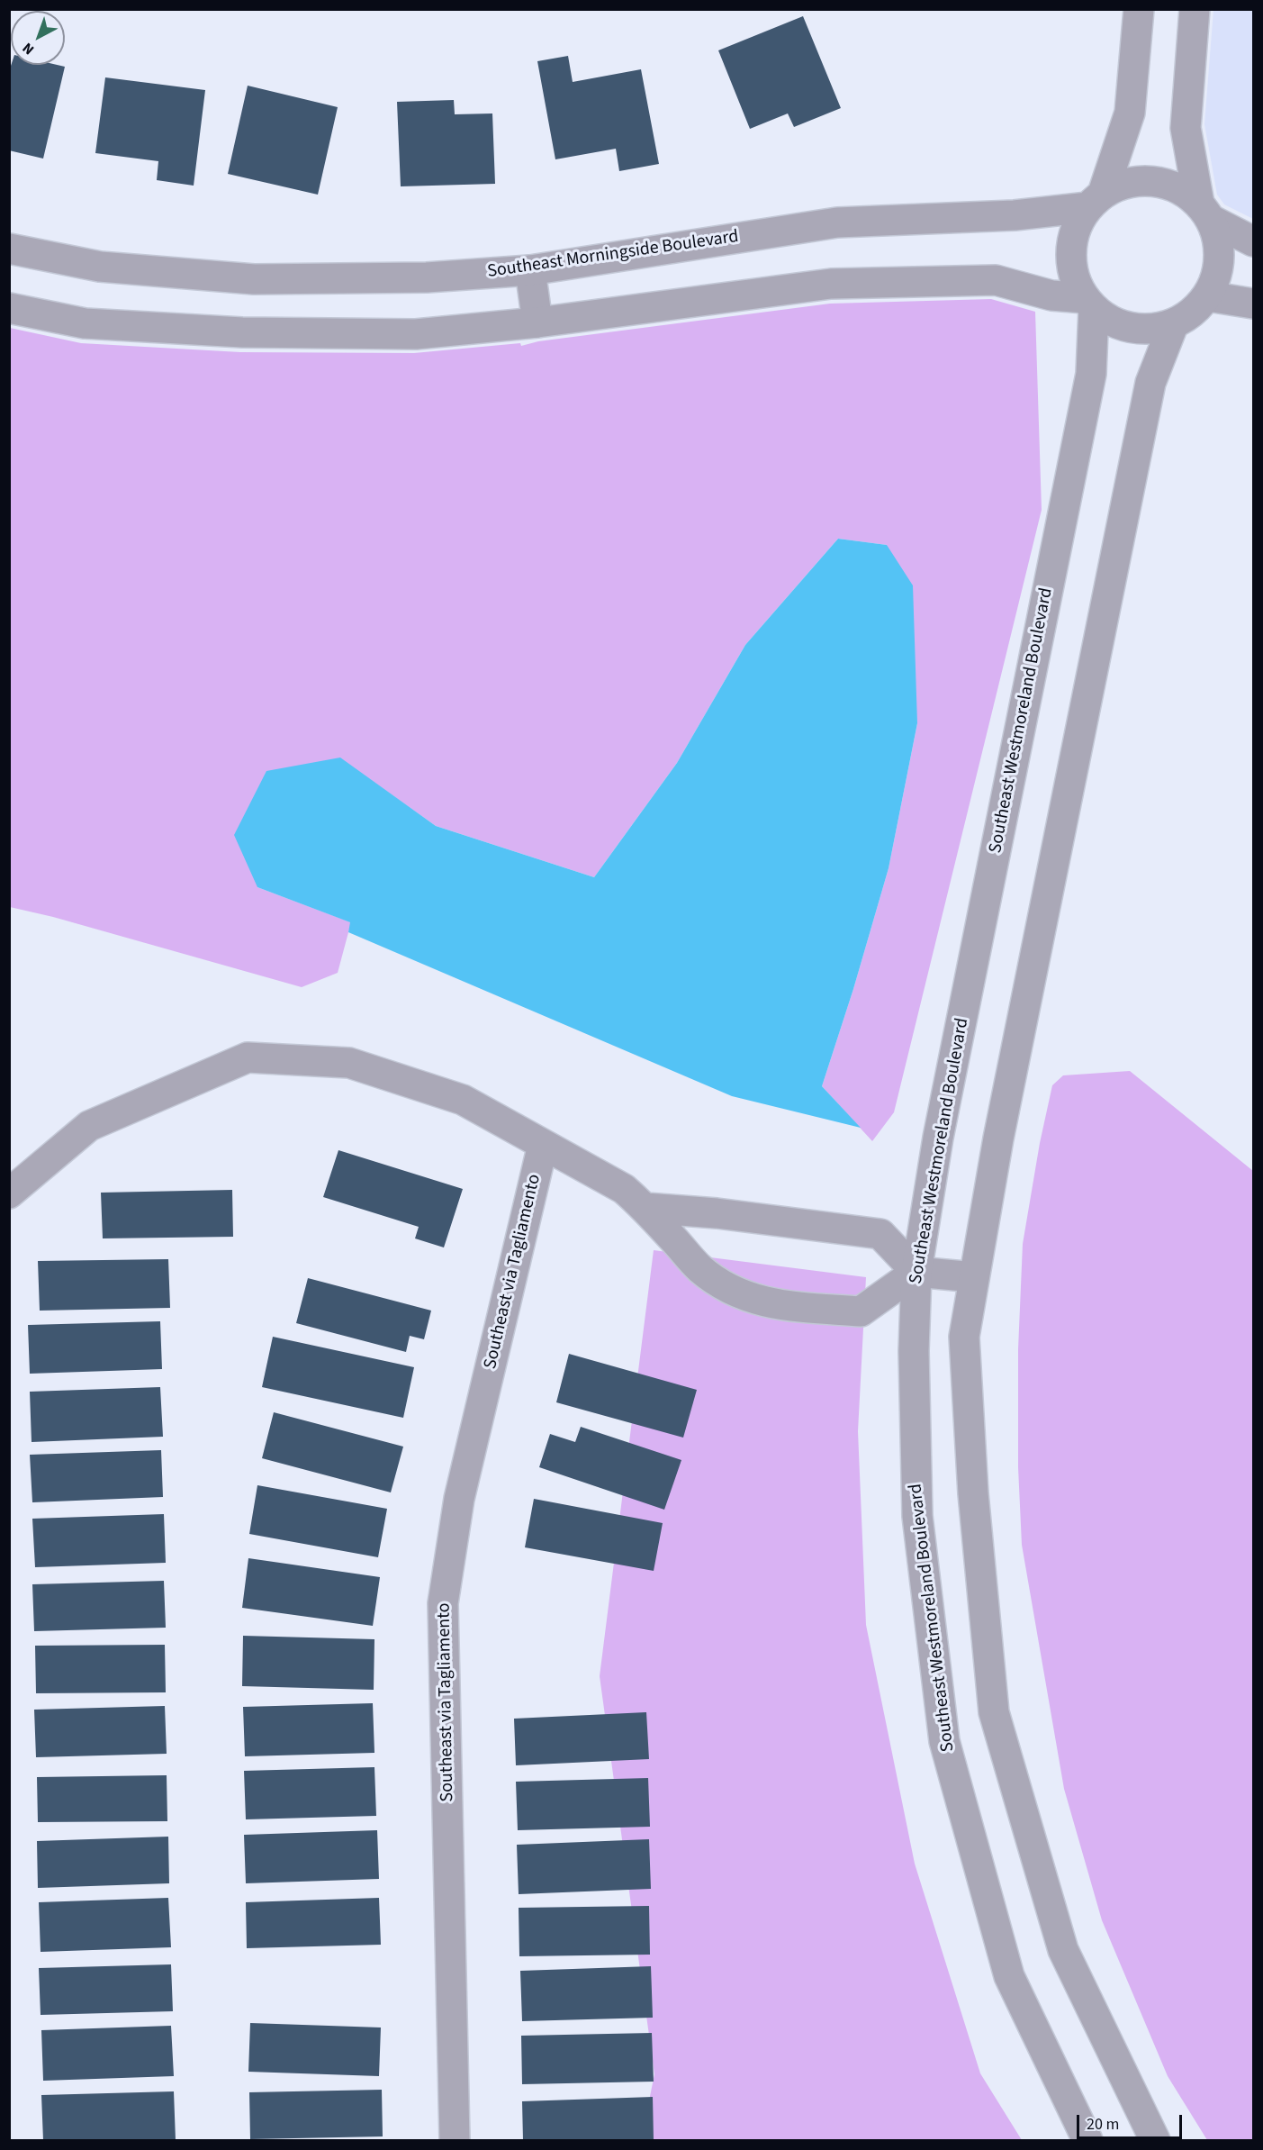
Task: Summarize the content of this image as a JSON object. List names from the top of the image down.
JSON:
{
  "streets": {
    "street": ["Southeast Morningside Boulevard", "Southeast Westmoreland Boulevard", "Southeast via Tagliamento"]
  },
  "crossings": [
    ["Southeast Morningside Boulevard", "Southeast Westmoreland Boulevard"]
  ],
  "scale_bar": "20 m",
  "north": "bottom left"
}
